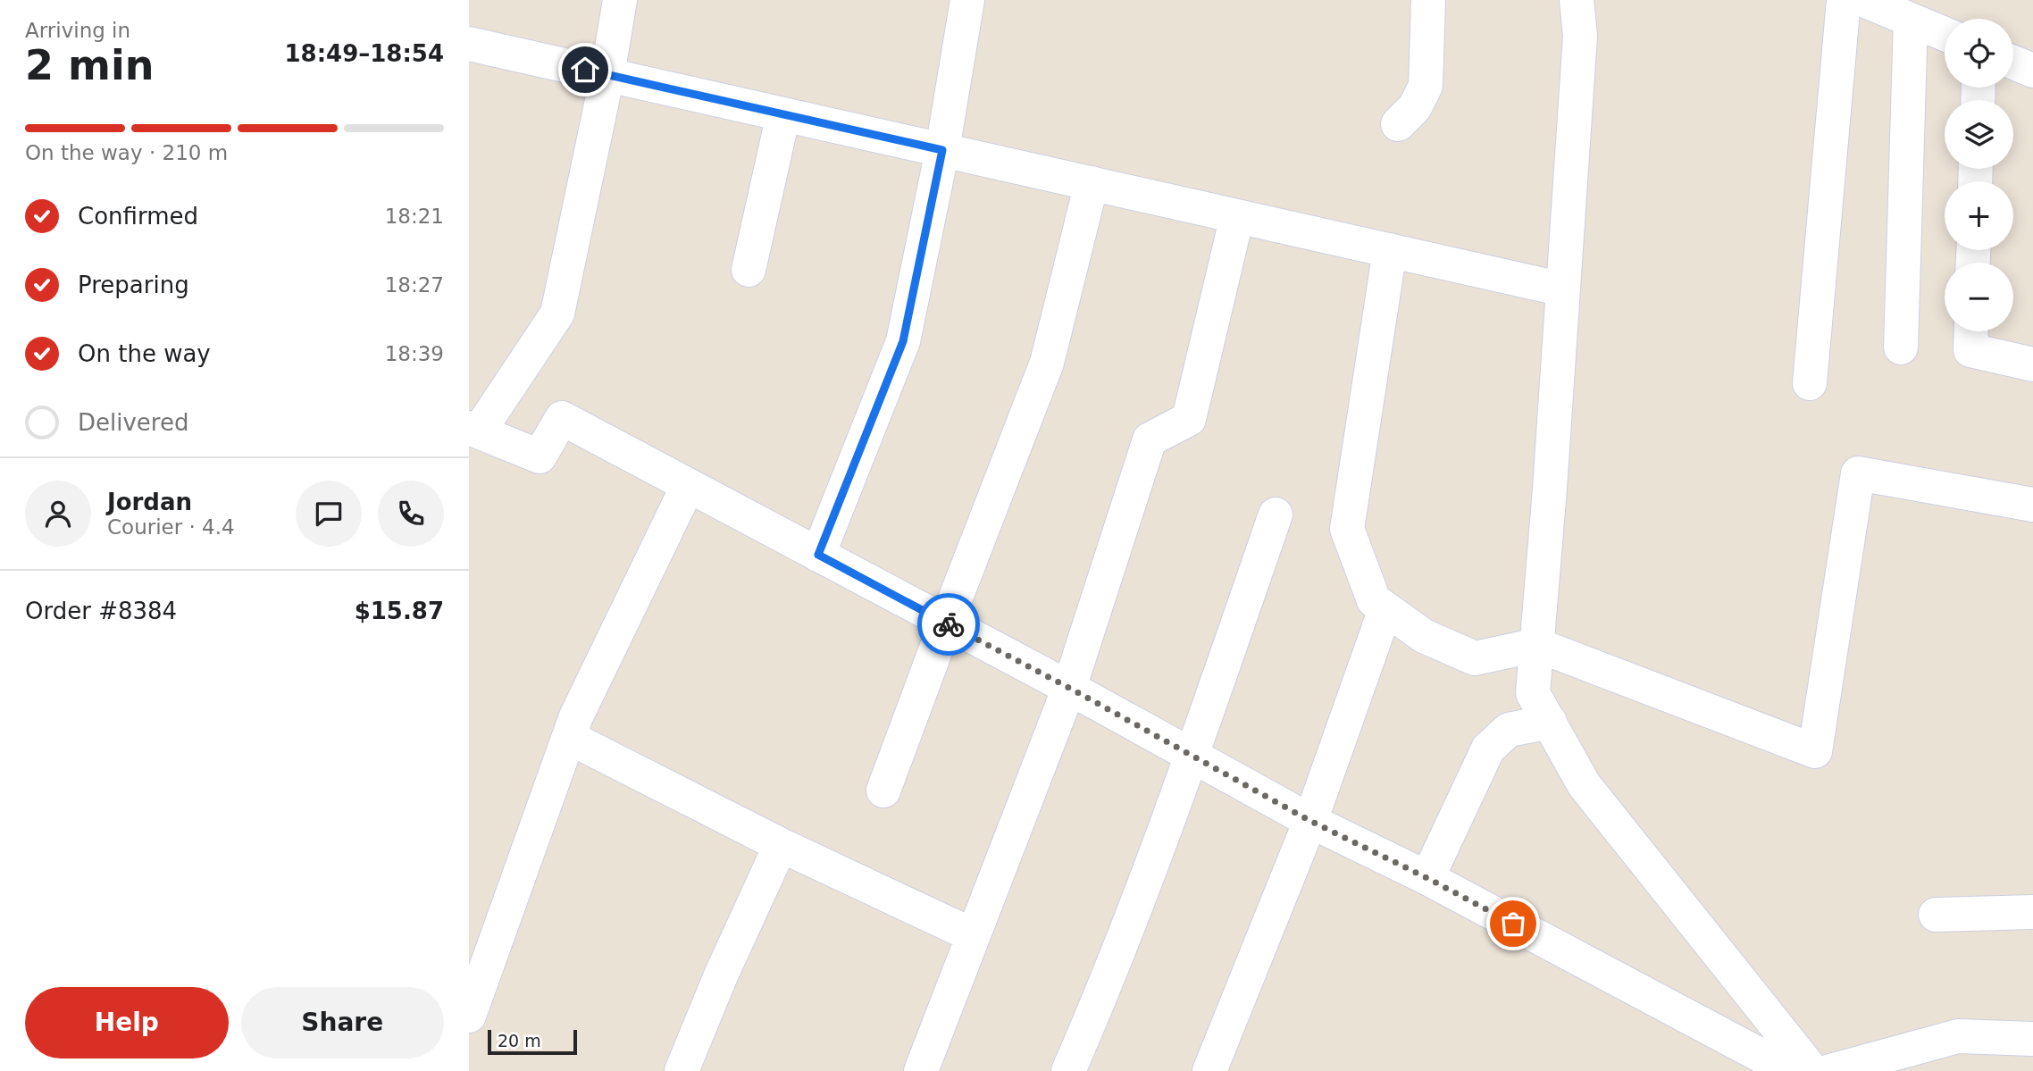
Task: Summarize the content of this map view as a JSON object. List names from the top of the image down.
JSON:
{
  "scale_bar": "20 m",
  "page": {
    "heading": ["2 min", "Arriving in", "18:49–18:54"],
    "panel": [
      "Jordan",
      "Courier · 4.4",
      "Order #8384",
      "$15.87"
    ],
    "map_buttons": ["+", "−"],
    "bar": "On the way · 210 m",
    "list": [
      ["Confirmed", "18:21"],
      ["Preparing", "18:27"],
      ["On the way", "18:39"],
      "Delivered"
    ],
    "buttons": ["Help", "Share"],
    "scale": "20 m"
  }
}
